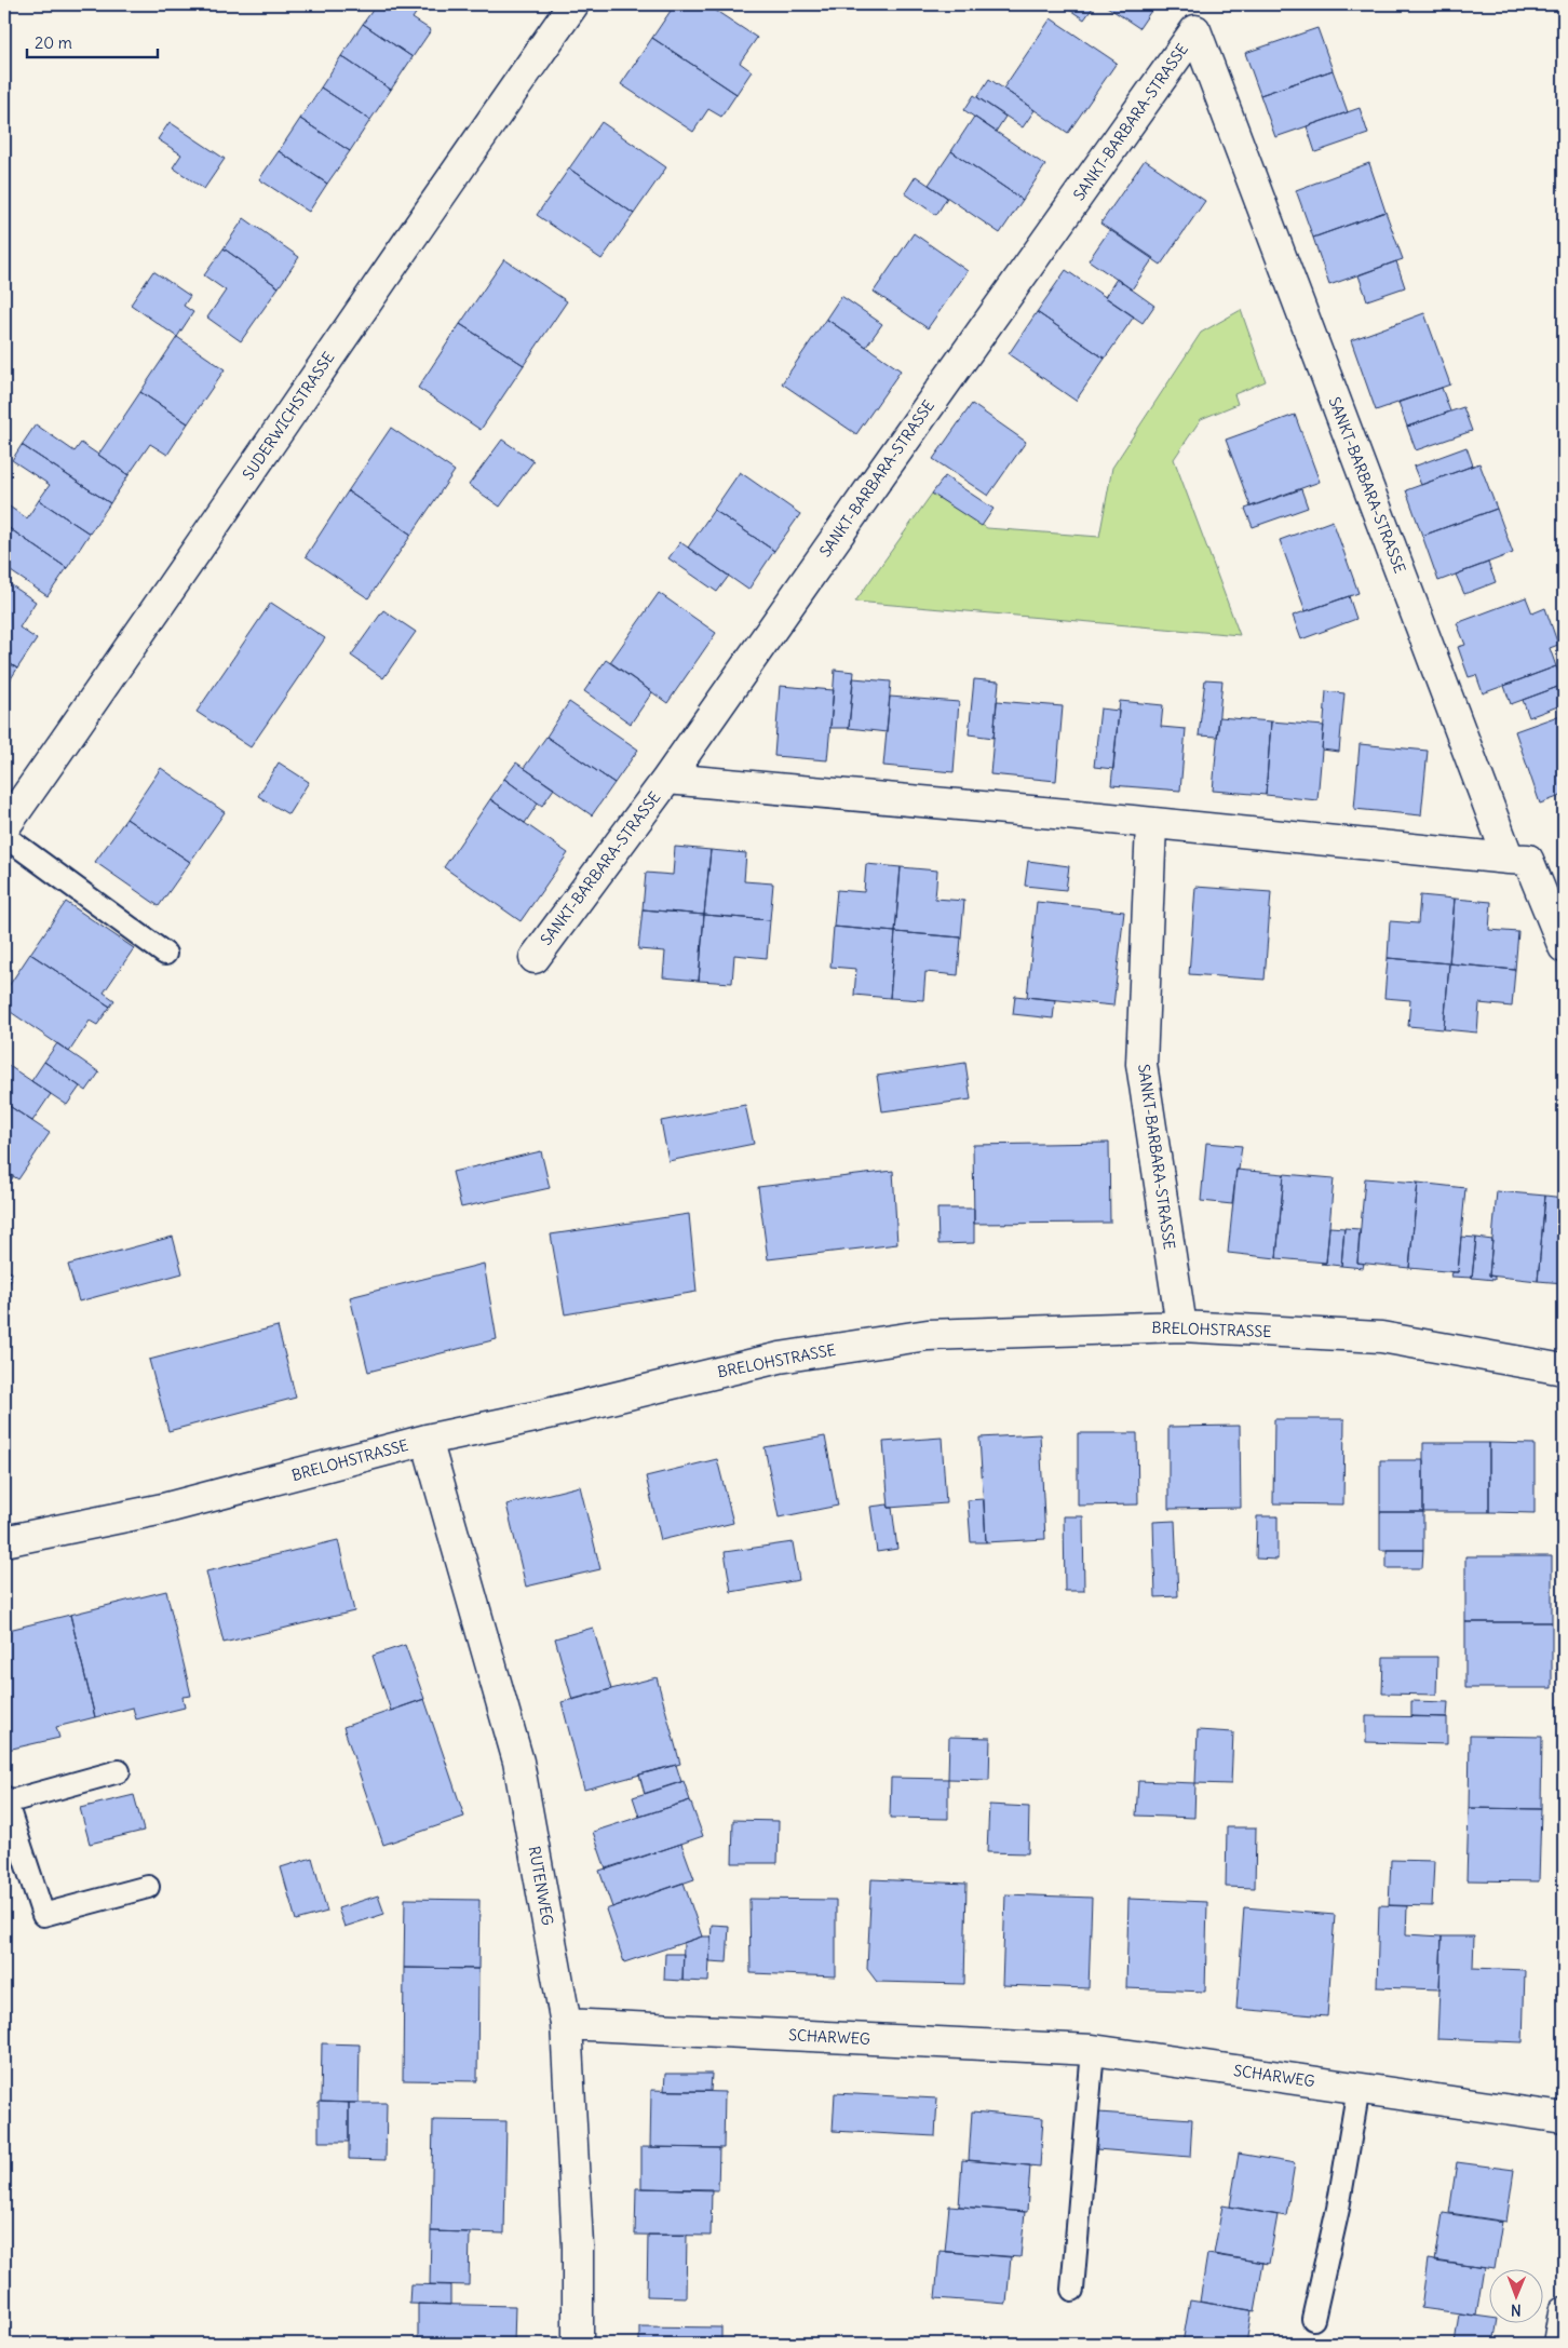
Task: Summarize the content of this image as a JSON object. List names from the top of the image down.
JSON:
{
  "streets": {
    "street": [
      "SANKT-BARBARA-STRASSE",
      "SUDERWICHSTRASSE",
      "BRELOHSTRASSE",
      "RUTENWEG",
      "SCHARWEG"
    ]
  },
  "crossings": [
    ["SANKT-BARBARA-STRASSE", "BRELOHSTRASSE"],
    ["BRELOHSTRASSE", "RUTENWEG"],
    ["RUTENWEG", "SCHARWEG"]
  ],
  "scale_bar": "20 m",
  "north": "bottom"
}
